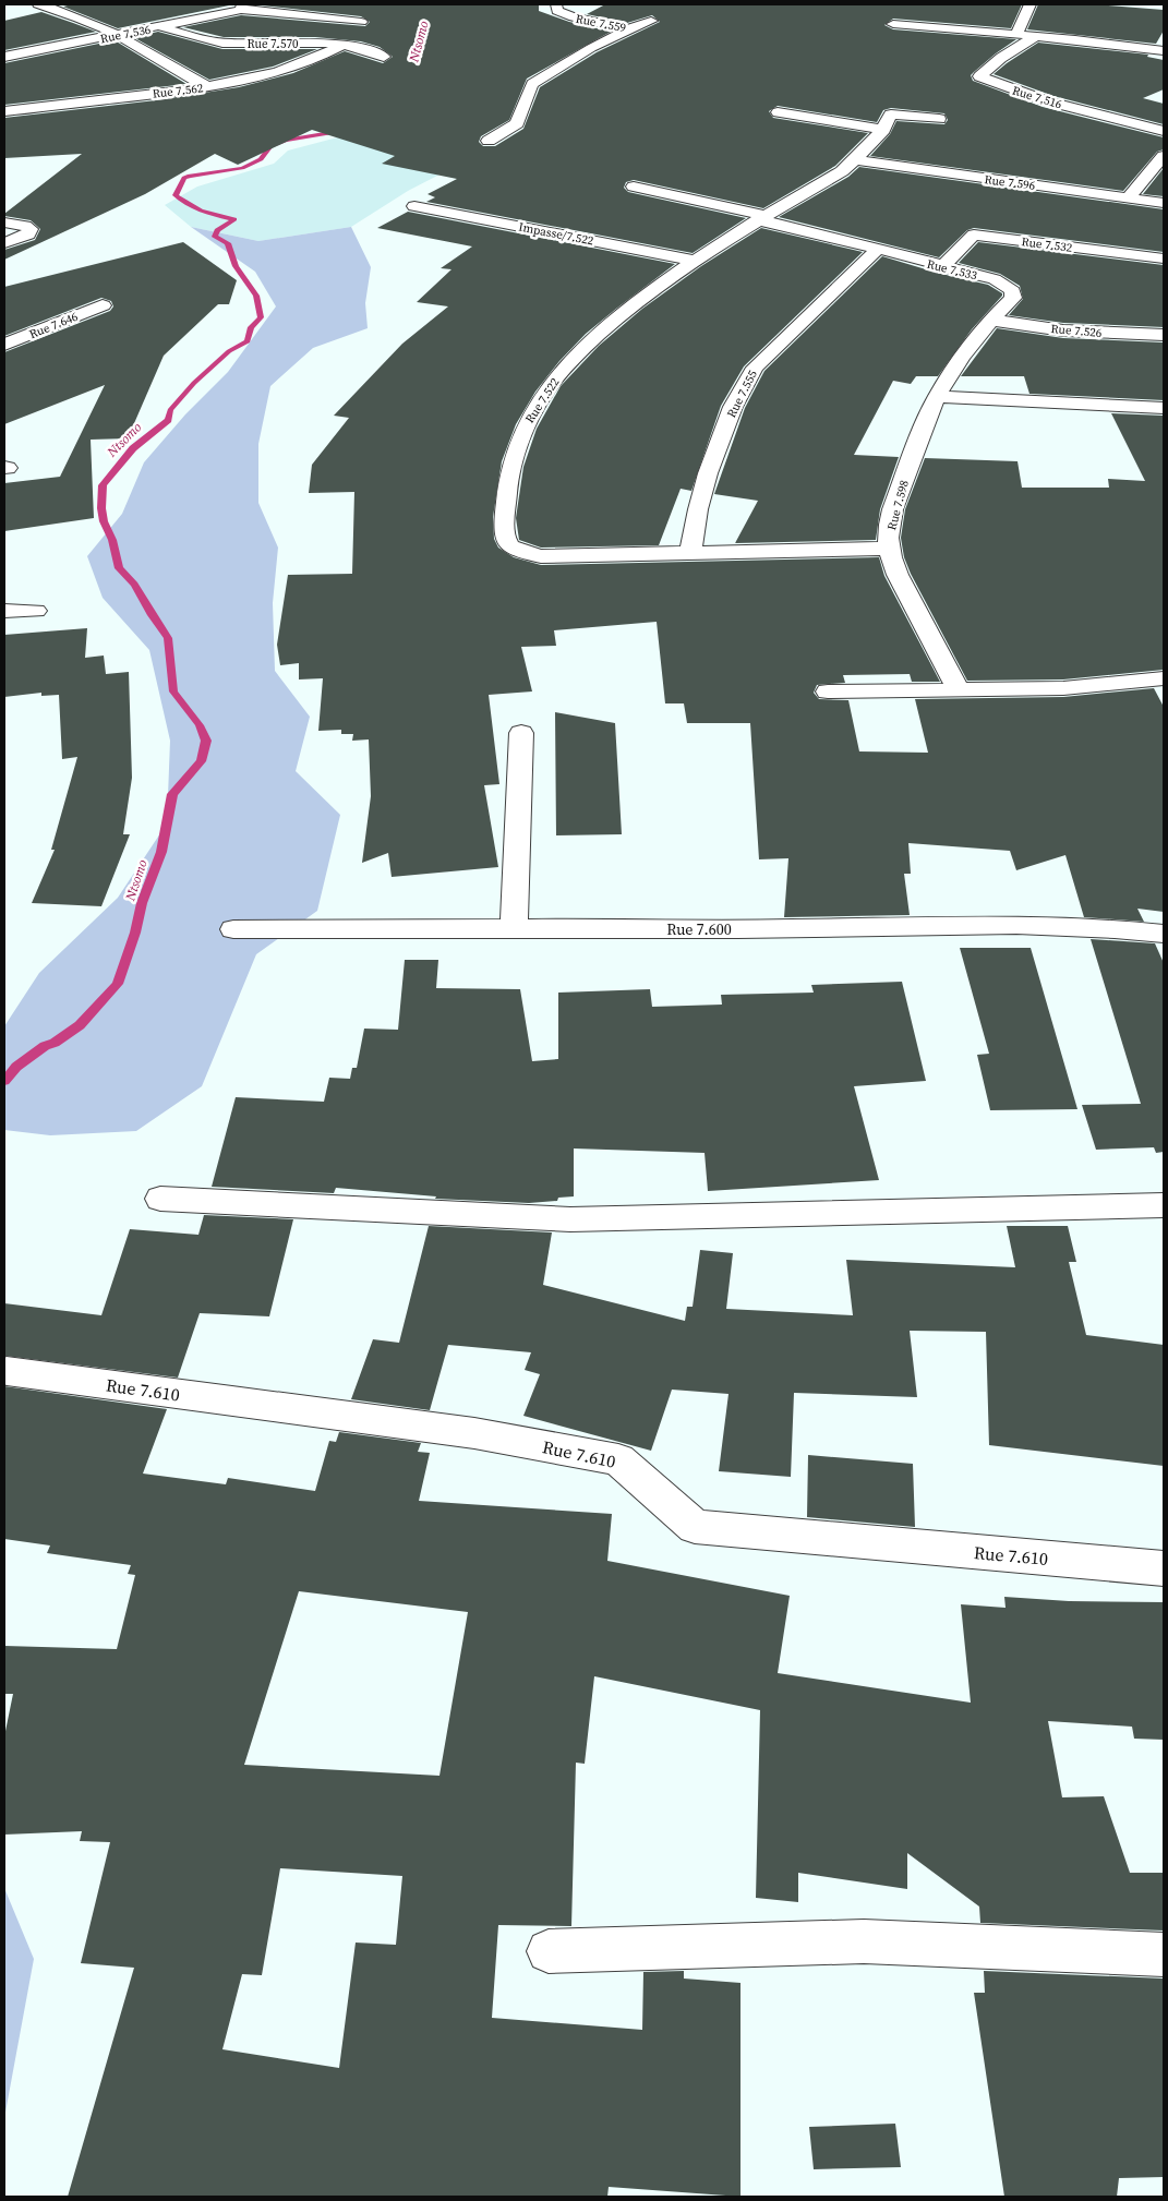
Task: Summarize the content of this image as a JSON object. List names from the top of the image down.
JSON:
{
  "streets": {
    "street": [
      "Rue 7.559",
      "Rue 7.536",
      "Rue 7.570",
      "Rue 7.562",
      "Rue 7.516",
      "Rue 7.596",
      "Impasse/7.522",
      "Rue 7.532",
      "Rue 7.533",
      "Rue 7.646",
      "Rue 7.526",
      "Rue 7.555",
      "Rue 7.522",
      "Rue 7.598",
      "Rue 7.600",
      "Rue 7.610"
    ]
  },
  "crossings": [
    ["Rue 7.536", "Rue 7.570"],
    ["Rue 7.570", "Rue 7.562"],
    ["Rue 7.596", "Rue 7.522"],
    ["Impasse/7.522", "Rue 7.522"],
    ["Rue 7.532", "Rue 7.533"],
    ["Rue 7.533", "Rue 7.526"],
    ["Rue 7.533", "Rue 7.555"],
    ["Rue 7.533", "Rue 7.522"],
    ["Rue 7.533", "Rue 7.598"],
    ["Rue 7.555", "Rue 7.522"],
    ["Rue 7.522", "Rue 7.598"]
  ],
  "water": ["Ntsomo"]
}
